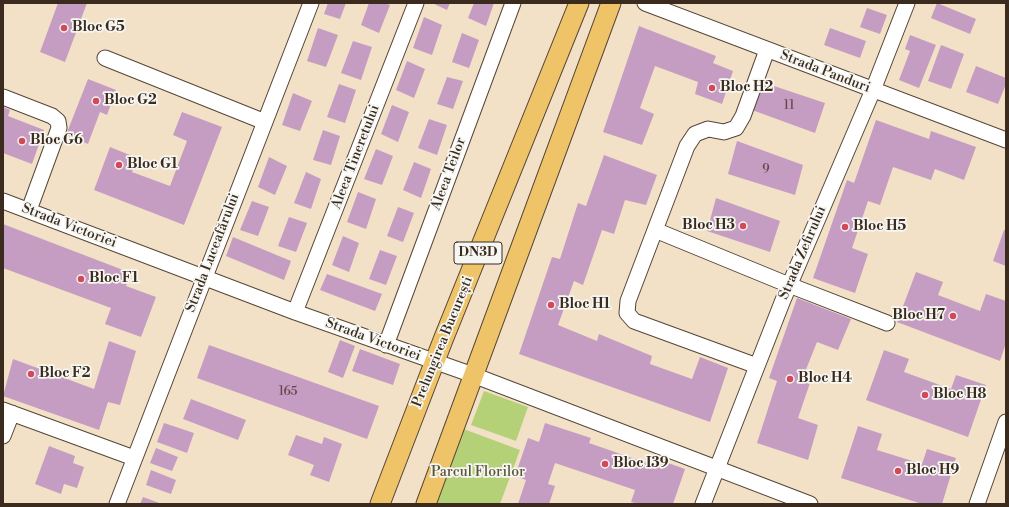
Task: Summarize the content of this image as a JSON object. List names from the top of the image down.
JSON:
{
  "streets": {
    "main road": ["DN3D", "Prelungirea București"],
    "street": [
      "Strada Panduri",
      "Aleea Tineretului",
      "Aleea Teilor",
      "Strada Victoriei",
      "Strada Luceafărului",
      "Strada Zefirului"
    ]
  },
  "crossings": [
    ["Strada Panduri", "Strada Zefirului"],
    ["Aleea Tineretului", "Strada Victoriei"],
    ["Aleea Teilor", "Strada Victoriei"],
    ["Strada Victoriei", "Strada Luceafărului"],
    ["Strada Victoriei", "DN3D"],
    ["Strada Victoriei", "Strada Zefirului"],
    ["Strada Victoriei", "Prelungirea București"]
  ],
  "parks": ["Parcul Florilor"],
  "places": [
    "Bloc G5",
    "Bloc H2",
    "Bloc G2",
    "Bloc G6",
    "Bloc G1",
    "Bloc H3",
    "Bloc H5",
    "Bloc F1",
    "Bloc H1",
    "Bloc H7",
    "Bloc F2",
    "Bloc H4",
    "Bloc H8",
    "Bloc I39",
    "Bloc H9"
  ],
  "house_numbers": ["11", "9", "165"]
}
